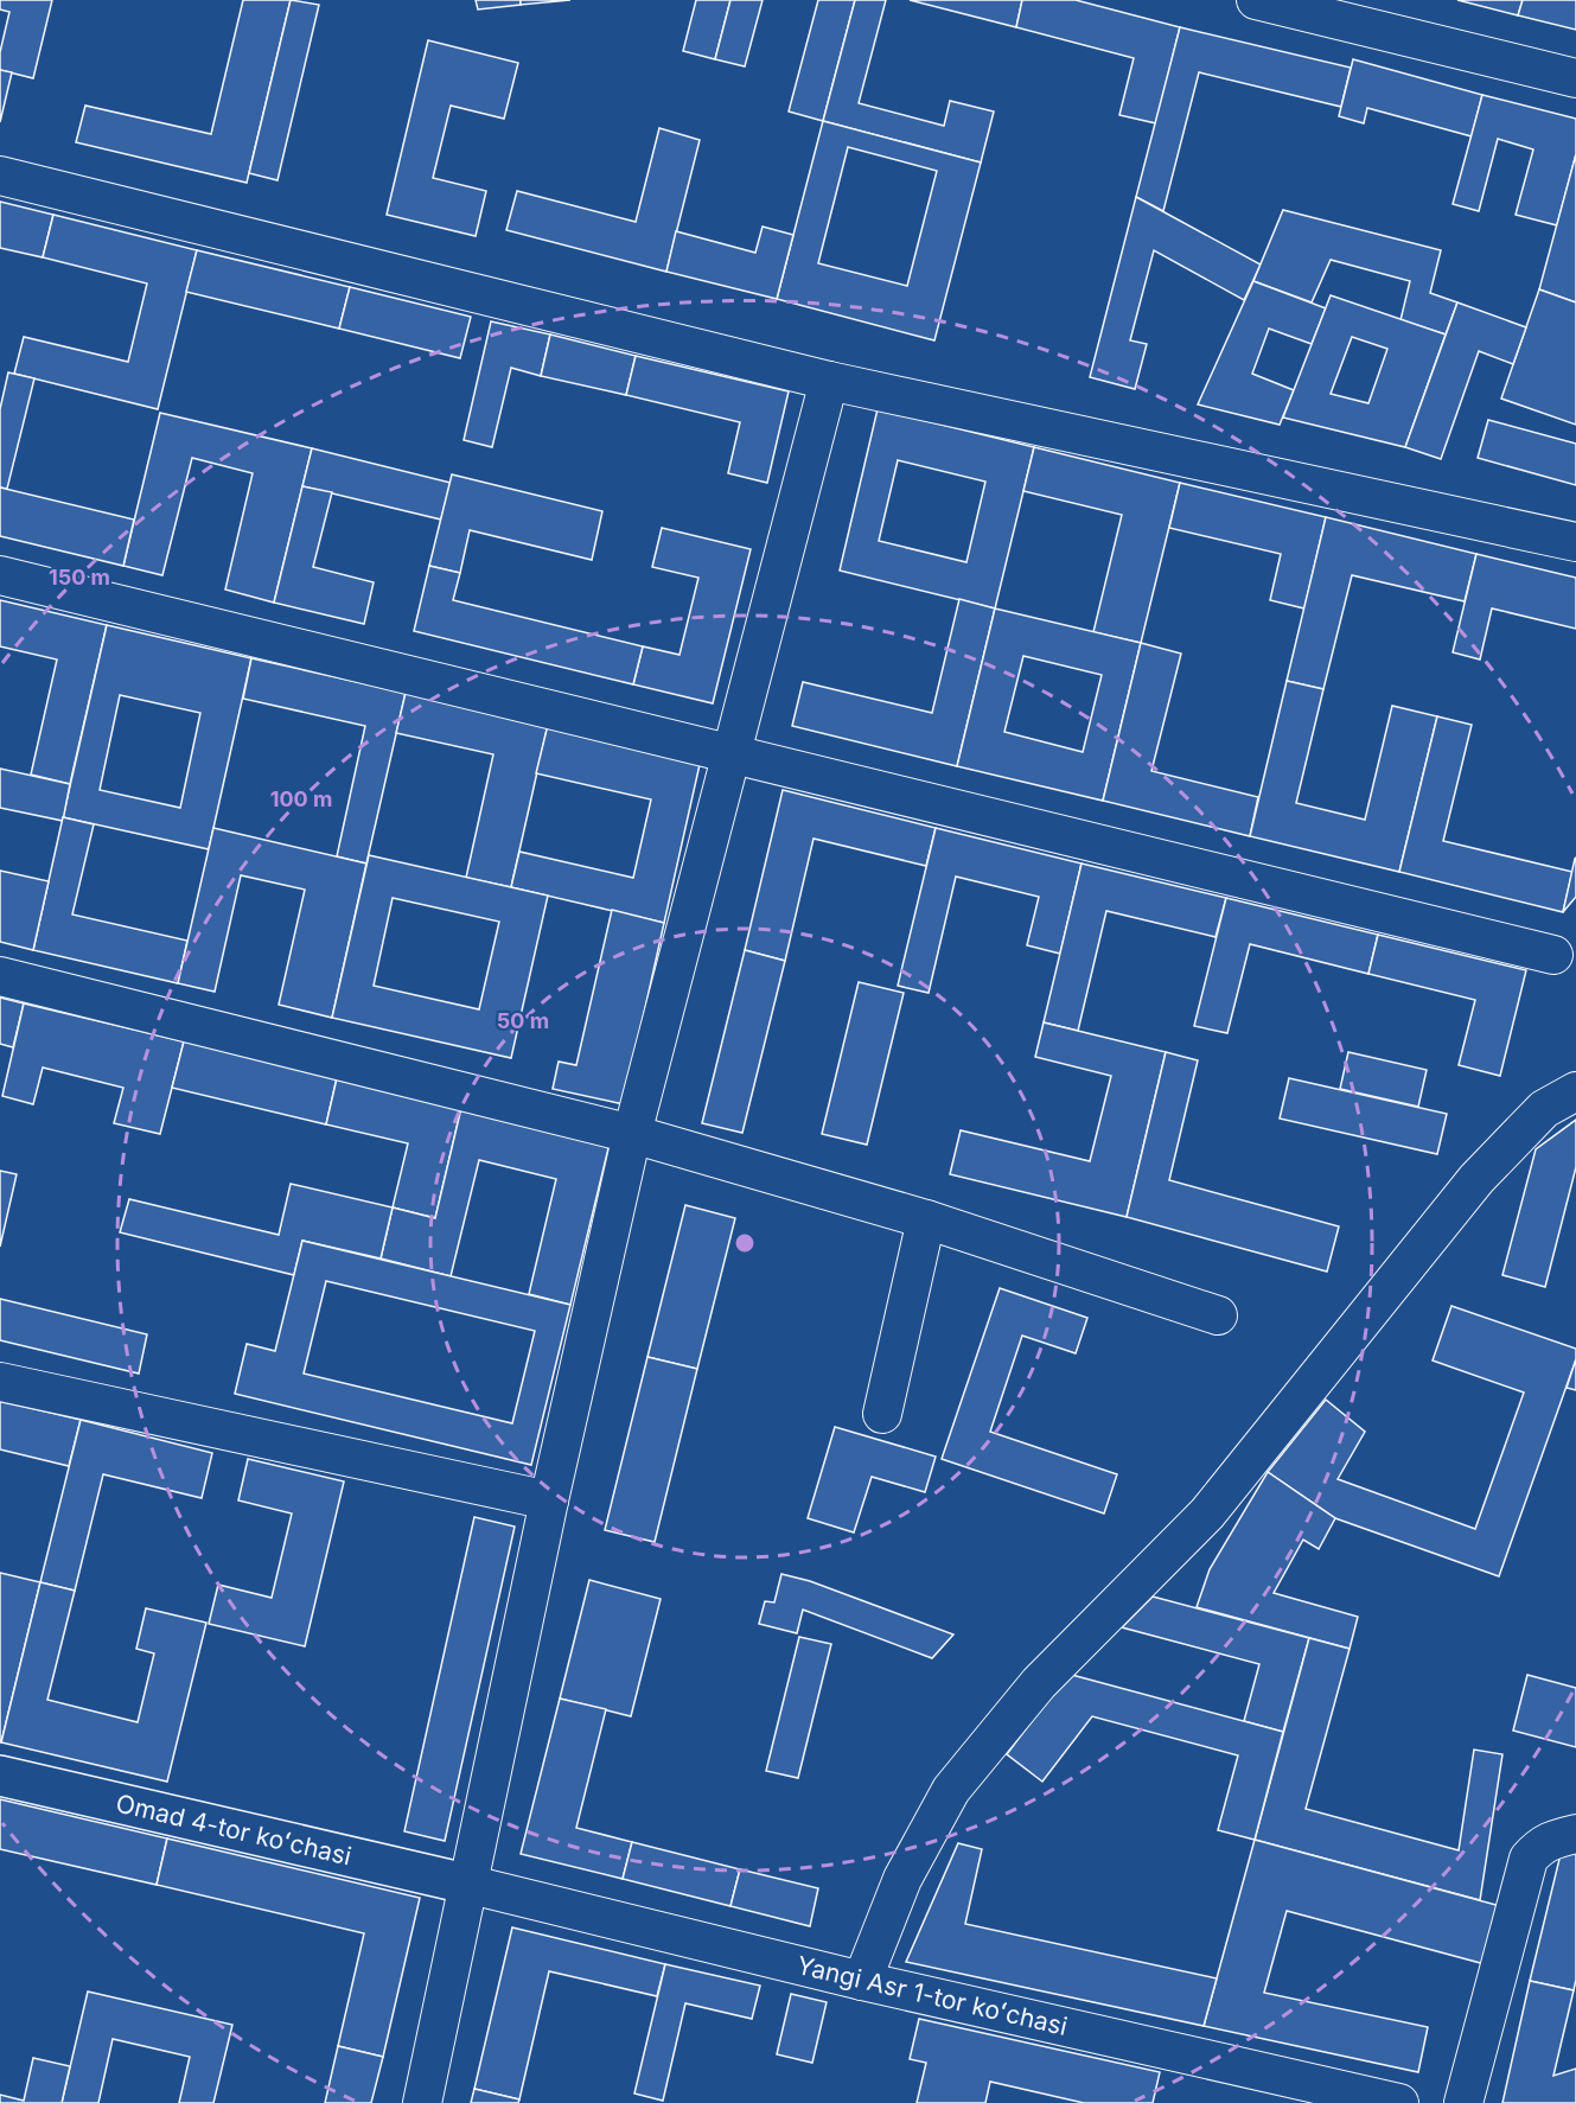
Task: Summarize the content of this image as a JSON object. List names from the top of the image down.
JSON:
{
  "streets": {
    "street": ["Omad 4-tor koʻchasi", "Yangi Asr 1-tor koʻchasi"]
  },
  "crossings": [
    ["Omad 4-tor koʻchasi", "Yangi Asr 1-tor koʻchasi"]
  ],
  "rings": ["150 m", "100 m", "50 m"]
}
